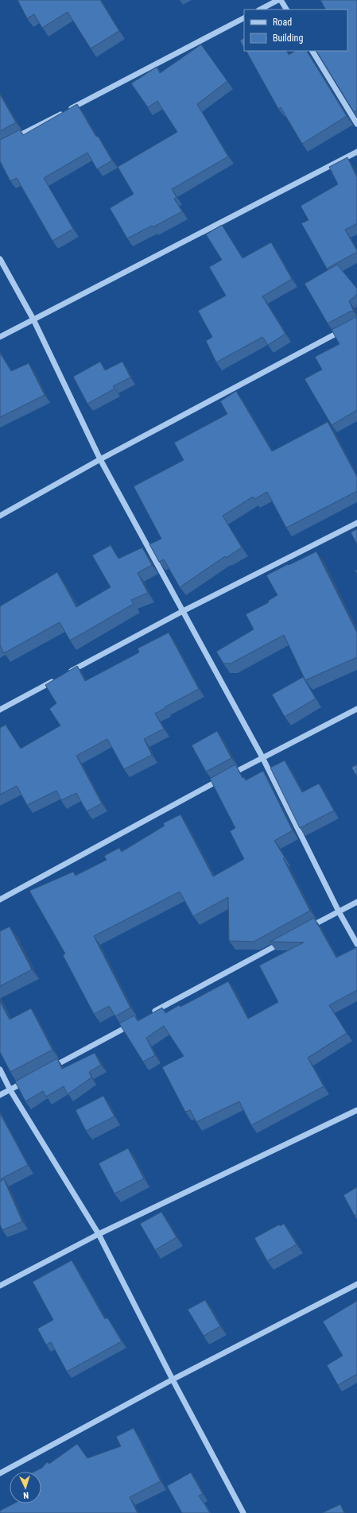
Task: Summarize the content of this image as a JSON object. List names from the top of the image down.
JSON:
{
  "legend": ["Road", "Building"],
  "north": "bottom"
}
